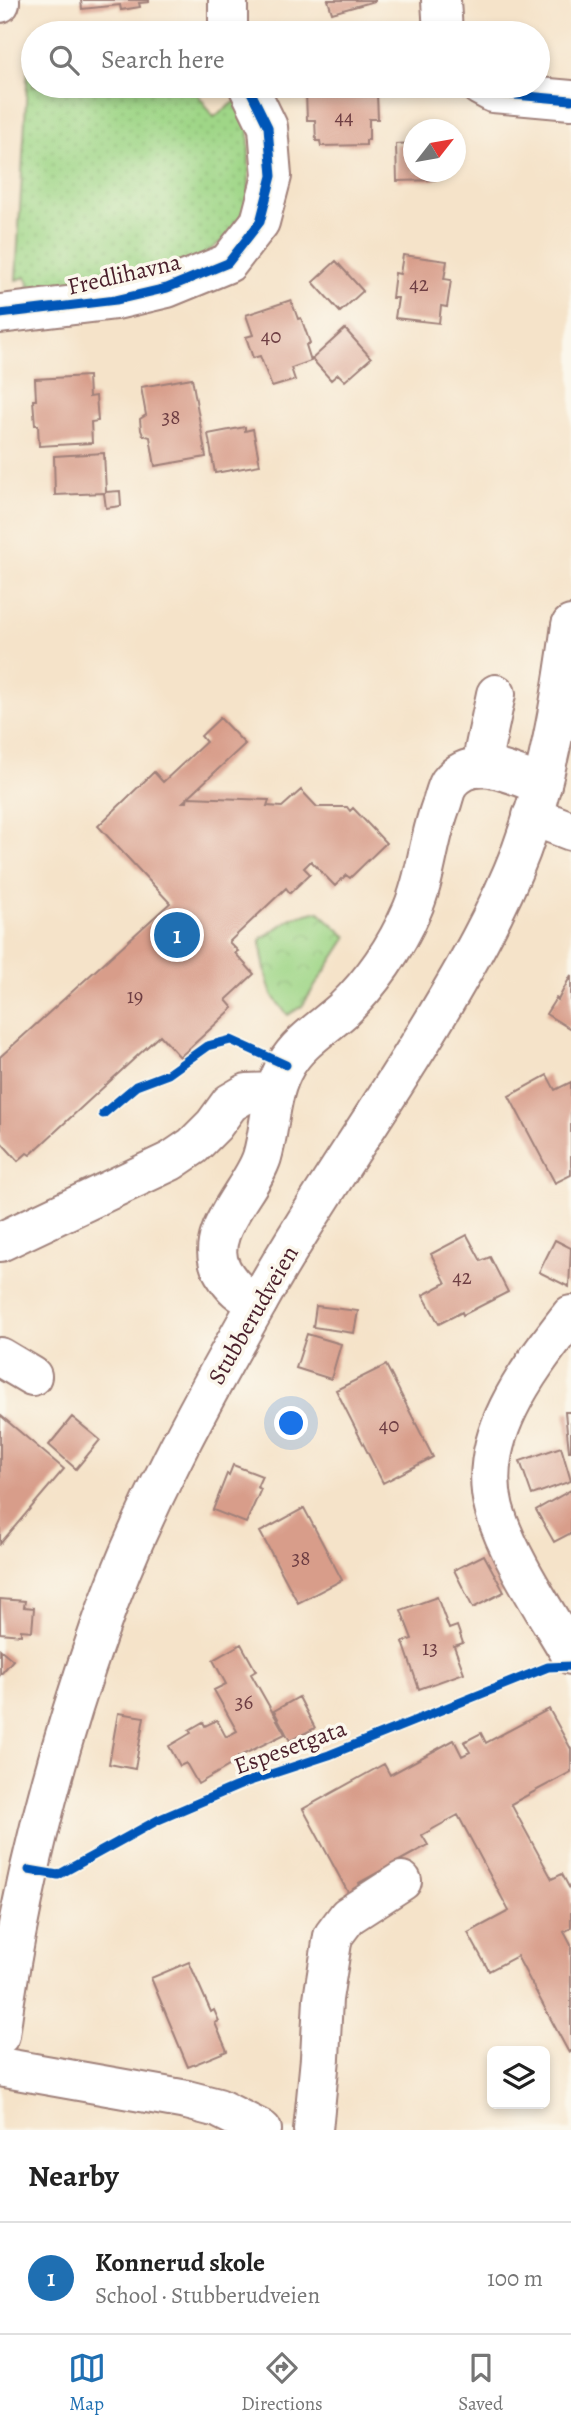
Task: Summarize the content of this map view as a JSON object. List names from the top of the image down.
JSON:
{
  "streets": {
    "main road": ["Fredlihavna", "Stubberudveien"],
    "cycle path": ["Espesetgata"]
  },
  "house_numbers": [
    "44",
    "42",
    "40",
    "38",
    "19",
    "42",
    "40",
    "38",
    "13",
    "36"
  ],
  "north": "top right",
  "page": {
    "search": "Search here",
    "pins": "1",
    "heading": "Nearby",
    "list": [
      {
        "mark": "1",
        "name": "Konnerud skole",
        "note": "School · Stubberudveien",
        "value": "100 m"
      }
    ],
    "nav": ["Map", "Directions", "Saved"]
  }
}
